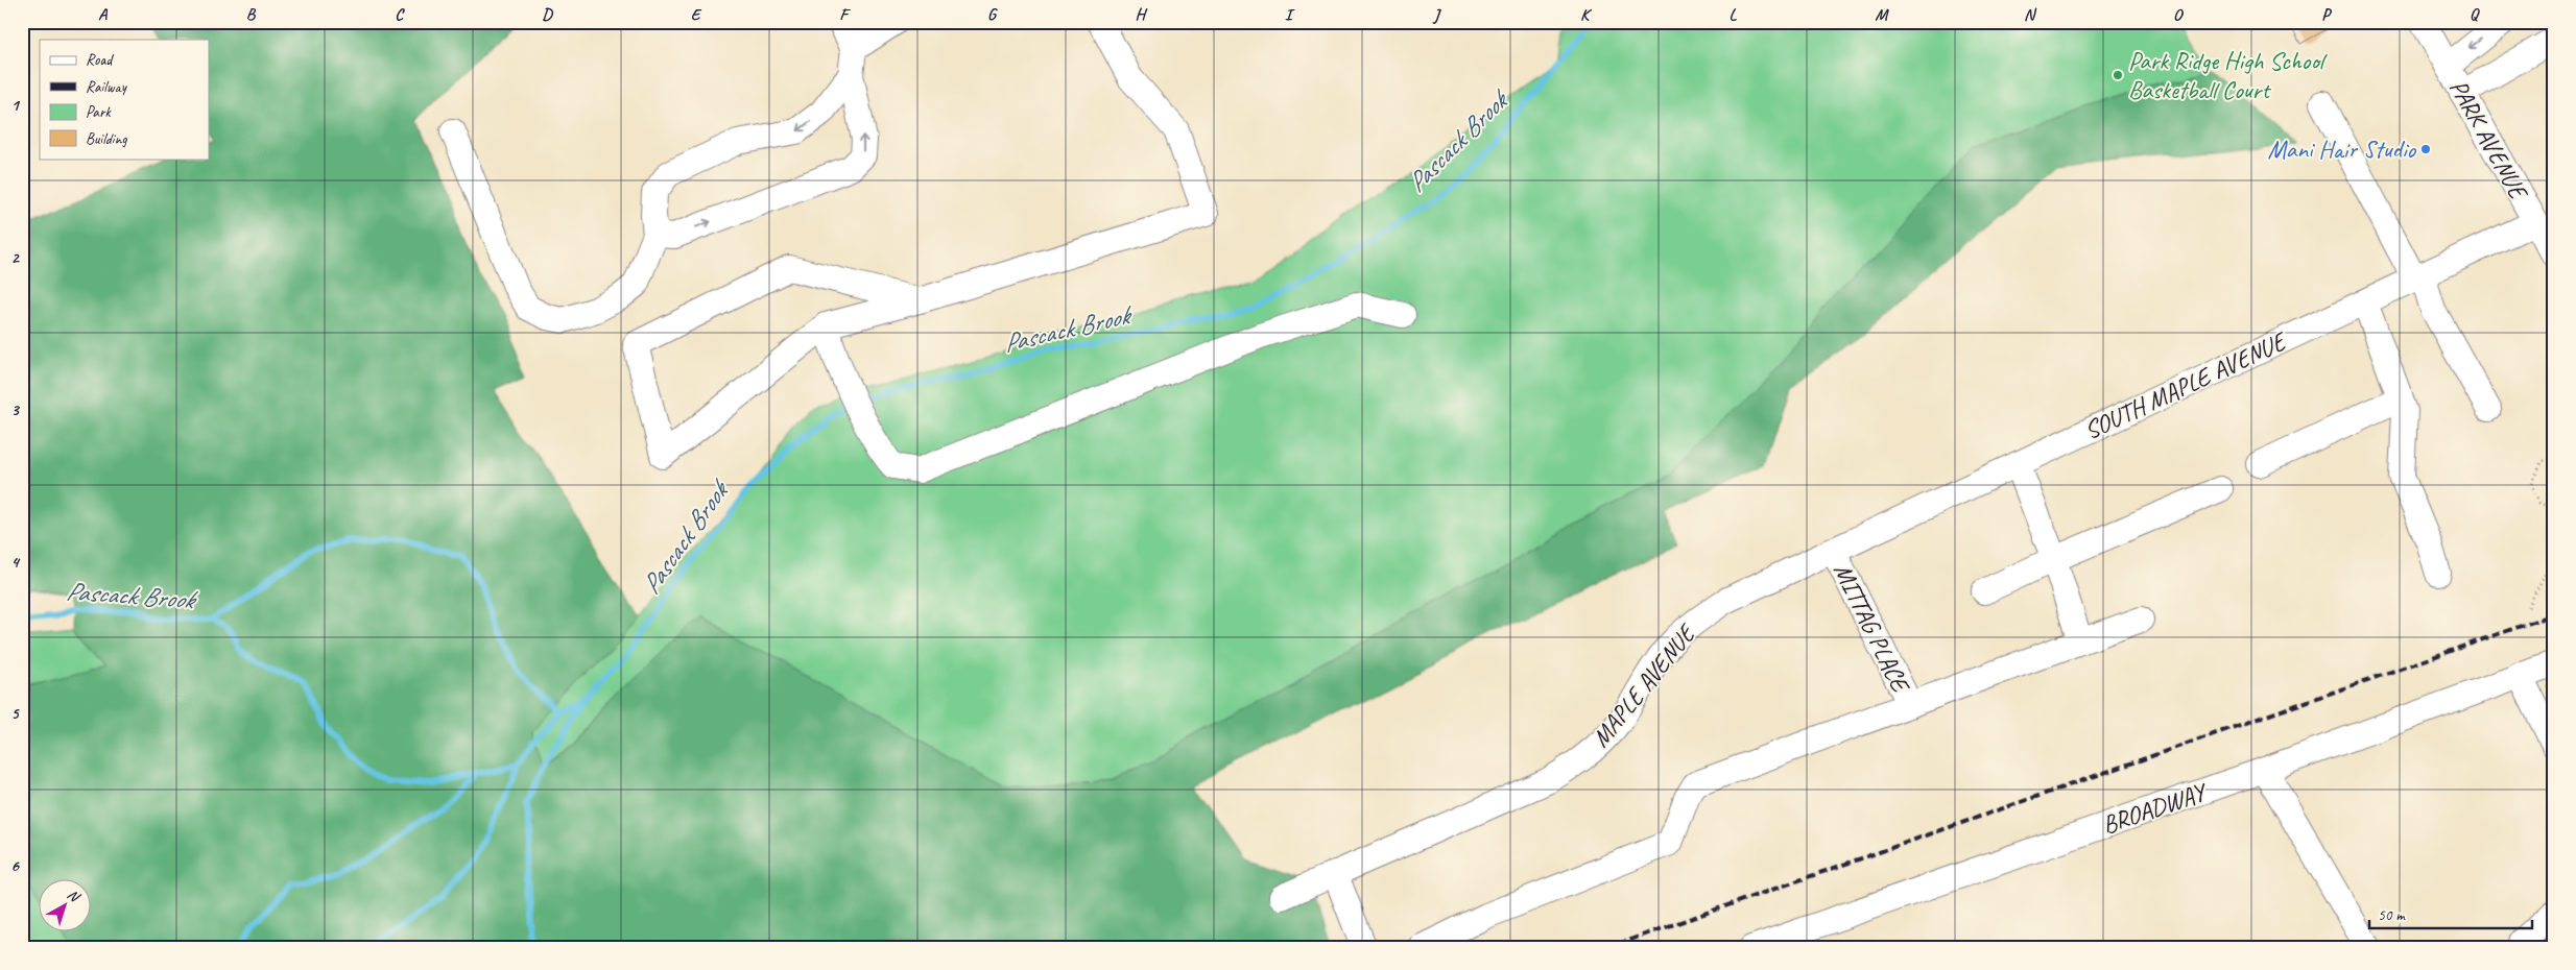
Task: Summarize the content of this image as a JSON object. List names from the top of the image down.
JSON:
{
  "streets": {
    "street": [
      "PARK AVENUE",
      "SOUTH MAPLE AVENUE",
      "MITTAG PLACE",
      "MAPLE AVENUE",
      "BROADWAY"
    ]
  },
  "crossings": [
    ["PARK AVENUE", "SOUTH MAPLE AVENUE"],
    ["SOUTH MAPLE AVENUE", "MITTAG PLACE"],
    ["SOUTH MAPLE AVENUE", "MAPLE AVENUE"],
    ["MITTAG PLACE", "MAPLE AVENUE"]
  ],
  "water": ["Pascack Brook"],
  "places": ["Park Ridge High School Basketball Court", "Mani Hair Studio"],
  "legend": [
    "Road",
    "Railway",
    "Park",
    "Building"
  ],
  "scale_bar": "50 m",
  "north": "top right",
  "grid": {
    "columns": [
      "A",
      "B",
      "C",
      "D",
      "E",
      "F",
      "G",
      "H",
      "I",
      "J",
      "K",
      "L",
      "M",
      "N",
      "O",
      "P",
      "Q"
    ],
    "rows": [
      "1",
      "2",
      "3",
      "4",
      "5",
      "6"
    ]
  }
}
